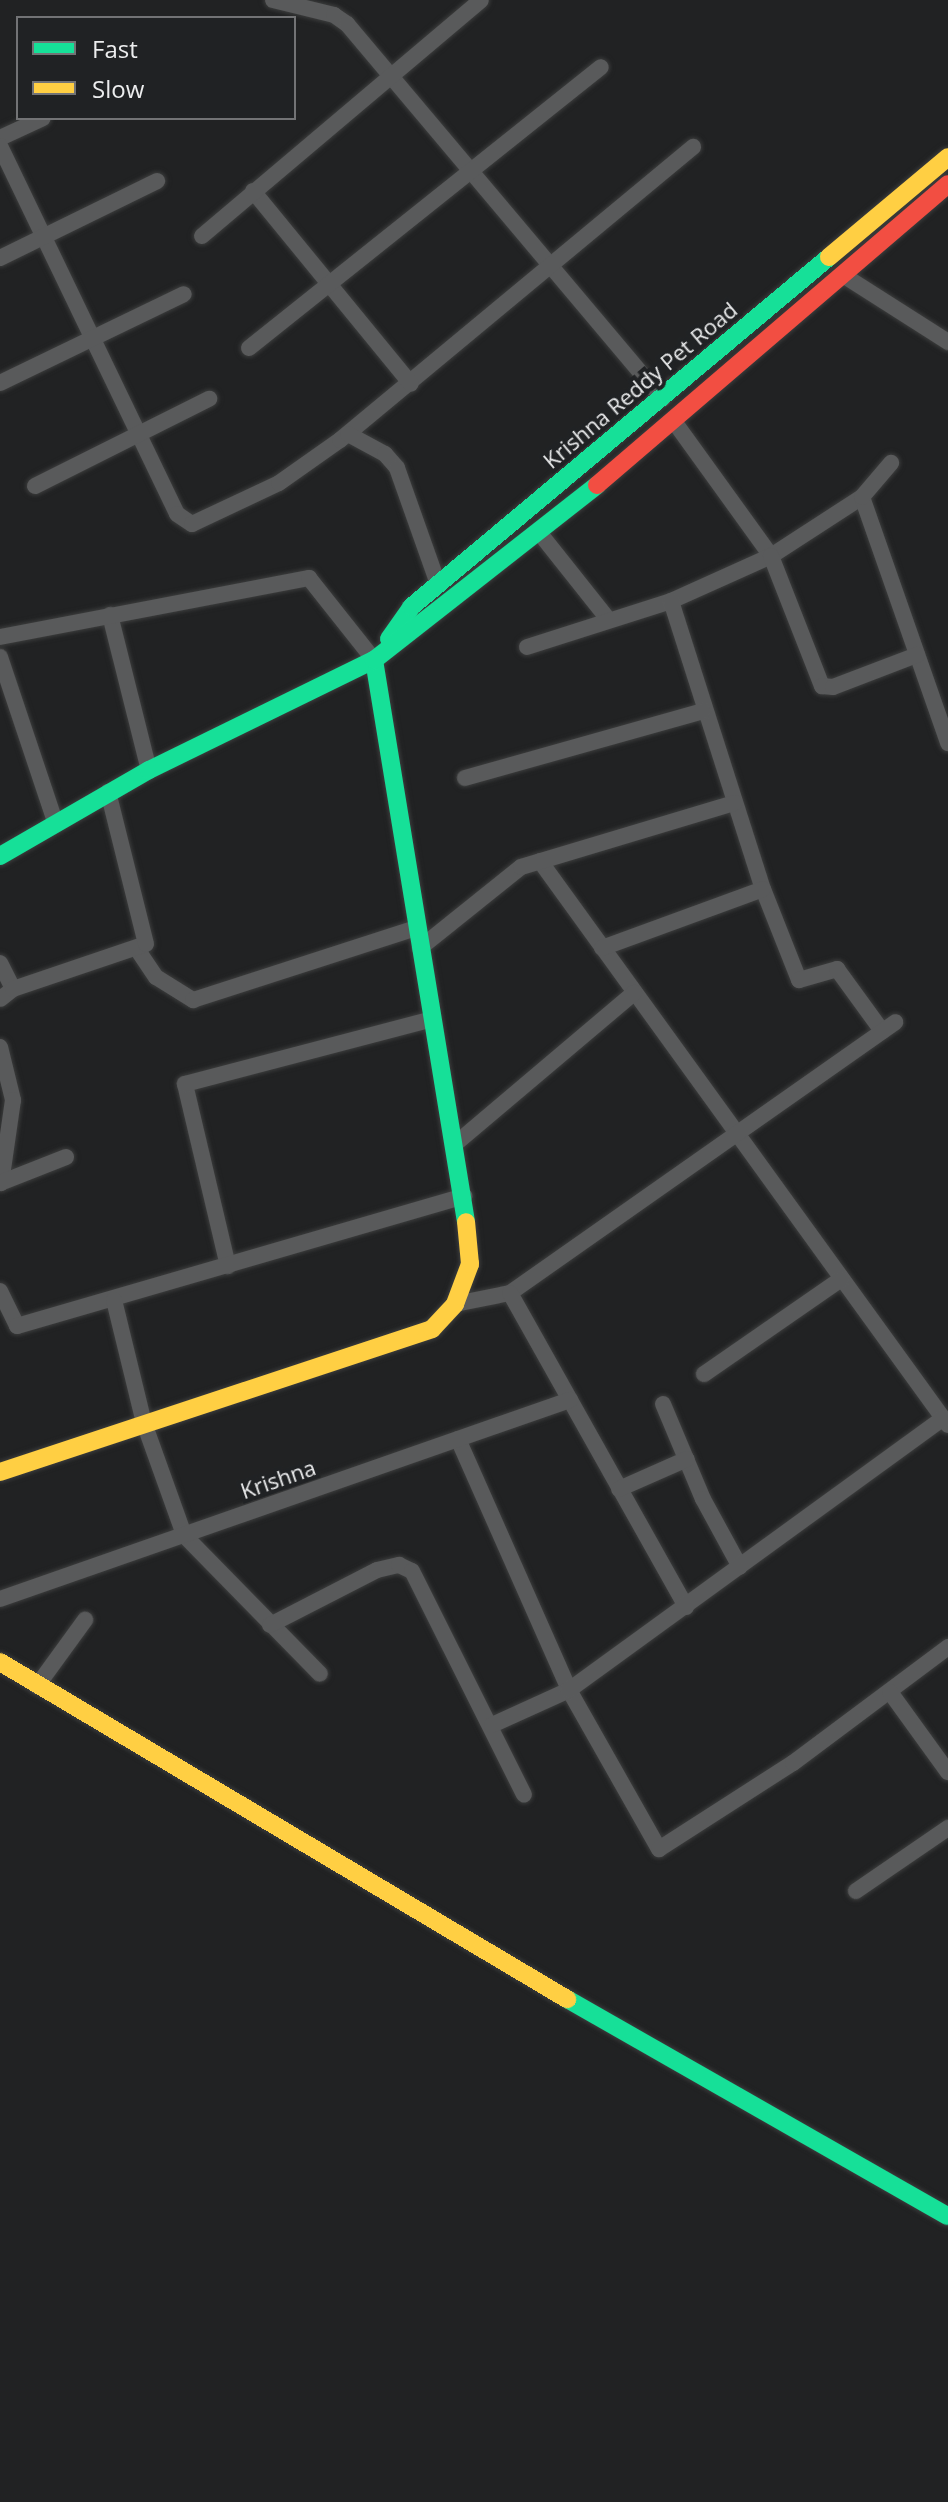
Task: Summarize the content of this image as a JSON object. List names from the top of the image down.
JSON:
{
  "streets": {
    "street": ["Krishna Reddy Pet Road", "Krishna"]
  },
  "legend": ["Fast", "Slow"]
}
